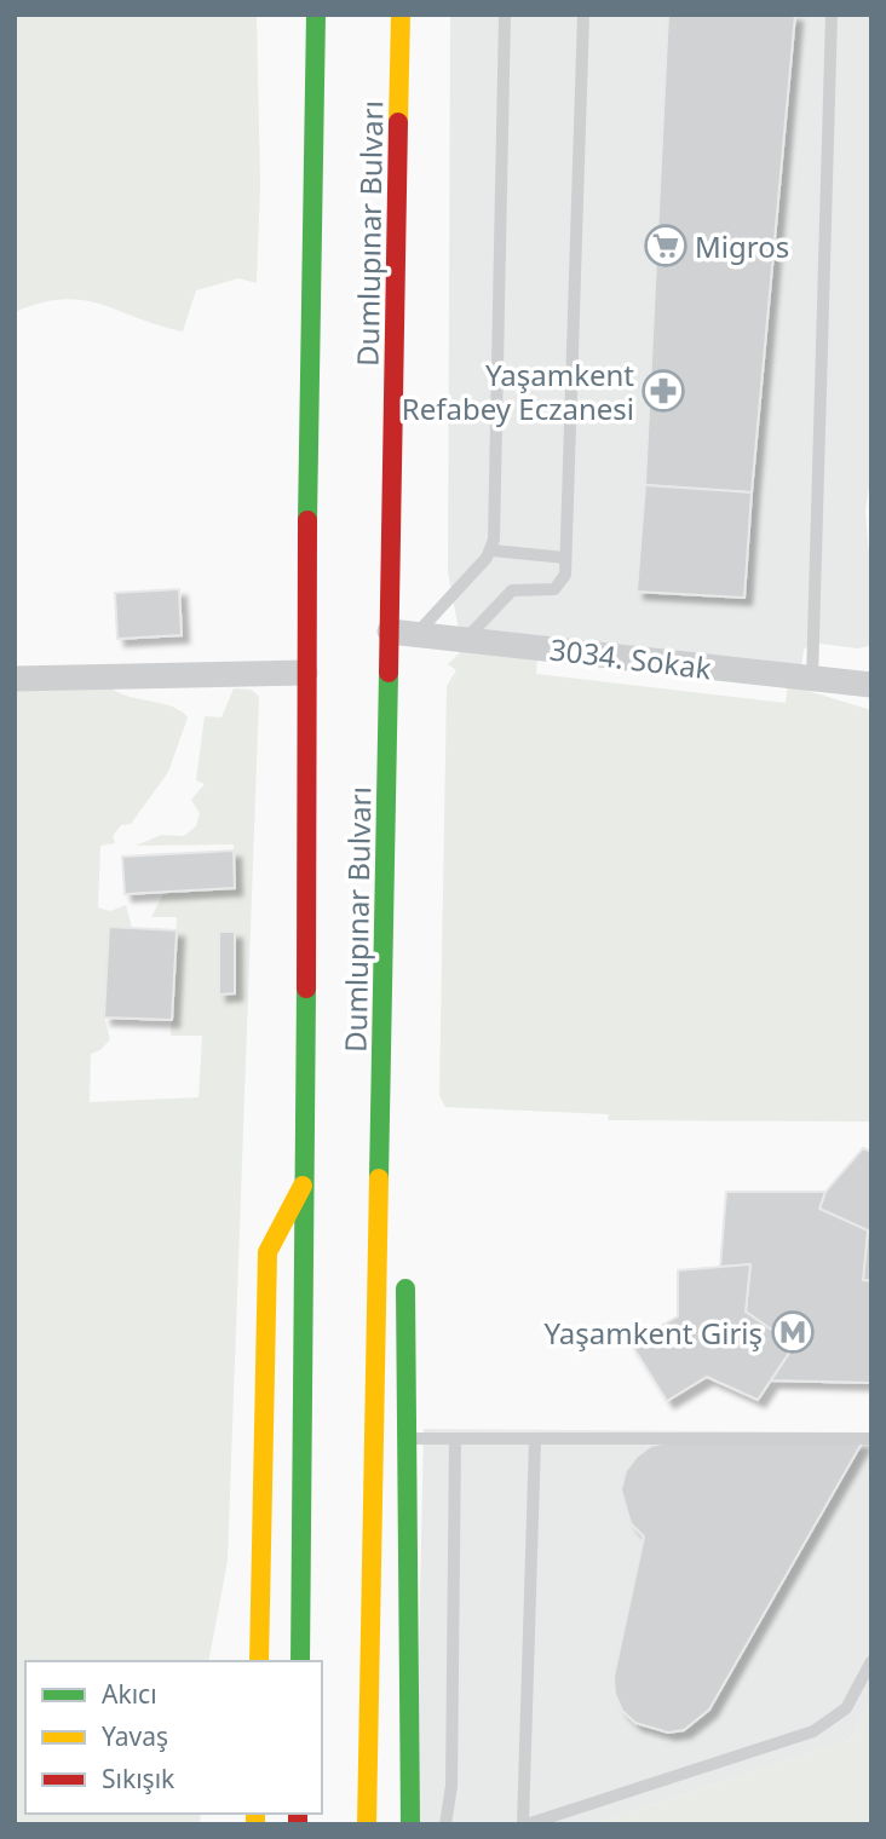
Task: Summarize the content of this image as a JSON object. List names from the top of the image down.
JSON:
{
  "streets": {
    "highway": ["Dumlupınar Bulvarı"],
    "street": ["3034. Sokak"]
  },
  "crossings": [
    ["Dumlupınar Bulvarı", "3034. Sokak"]
  ],
  "places": {
    "supermarket": ["Migros"],
    "pharmacy": ["Yaşamkent Refabey Eczanesi"],
    "metro station": ["Yaşamkent Giriş"]
  },
  "legend": ["Akıcı", "Yavaş", "Sıkışık"]
}
